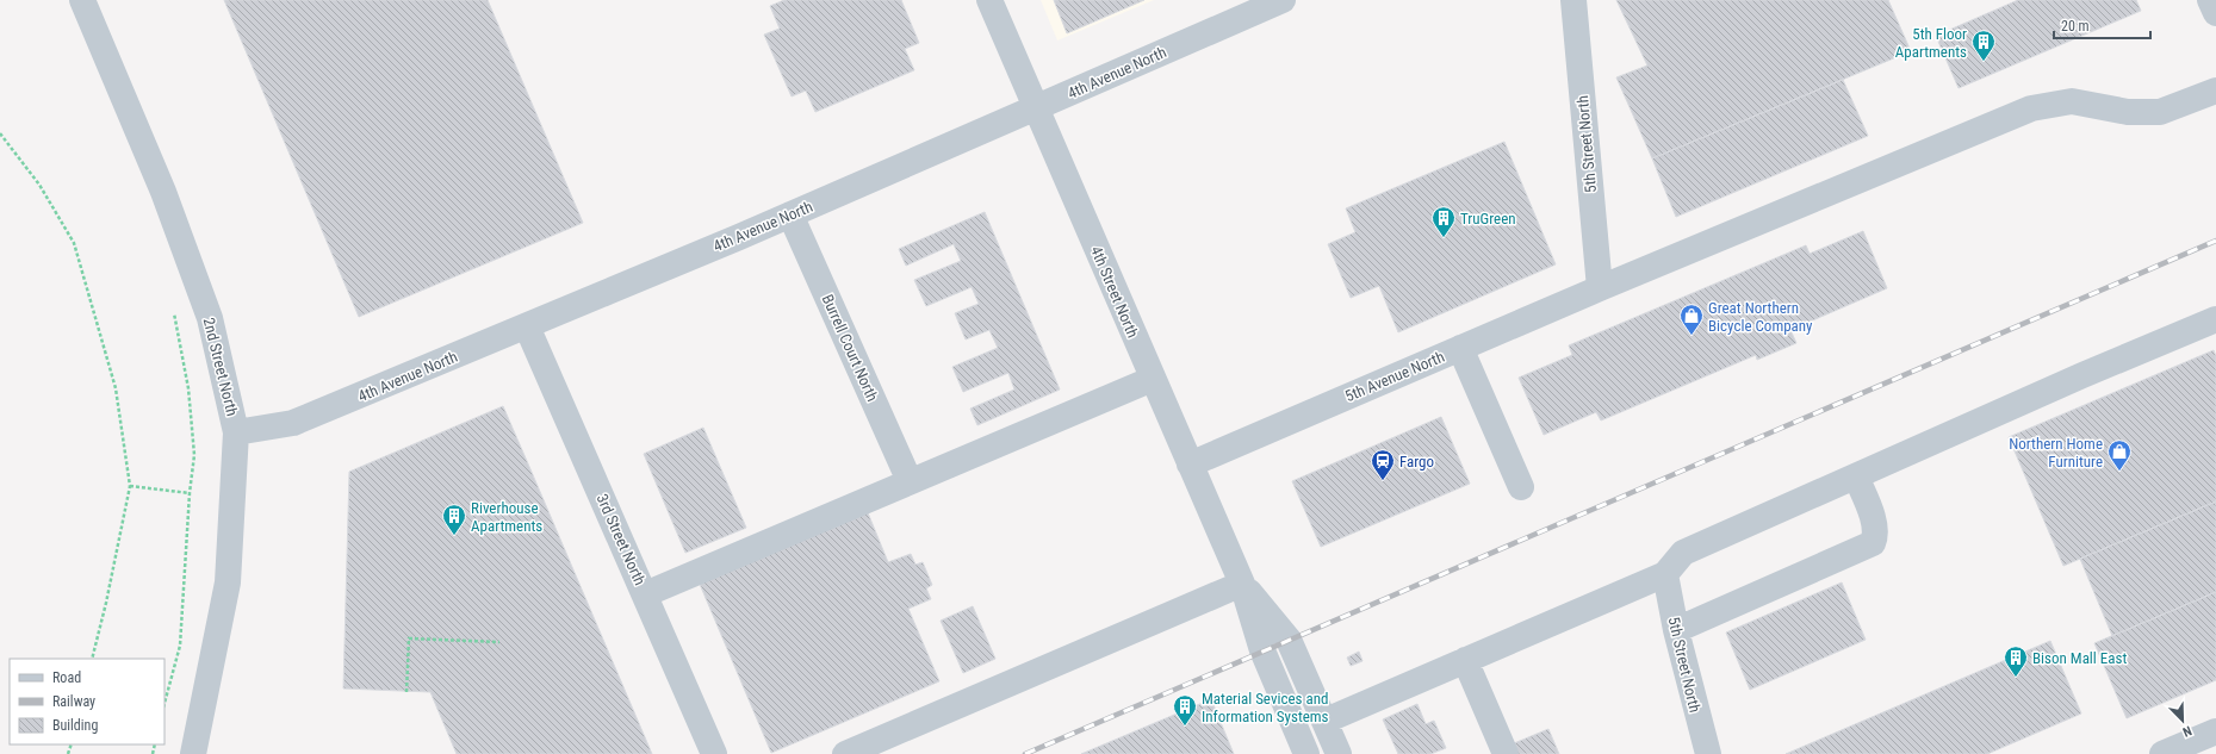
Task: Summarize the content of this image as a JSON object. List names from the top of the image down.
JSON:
{
  "streets": {
    "street": [
      "4th Avenue North",
      "5th Street North",
      "4th Street North",
      "Burrell Court North",
      "2nd Street North",
      "5th Avenue North",
      "3rd Street North"
    ]
  },
  "crossings": [
    ["4th Avenue North", "4th Street North"],
    ["4th Avenue North", "Burrell Court North"],
    ["4th Avenue North", "2nd Street North"],
    ["4th Avenue North", "3rd Street North"],
    ["5th Street North", "5th Avenue North"],
    ["4th Street North", "5th Avenue North"]
  ],
  "places": {
    "building": [
      "5th Floor Apartments",
      "TruGreen",
      "Riverhouse Apartments",
      "Bison Mall East",
      "Material Sevices and Information Systems"
    ],
    "shop": ["Great Northern Bicycle Company", "Northern Home Furniture"],
    "station": ["Fargo"]
  },
  "legend": ["Road", "Railway", "Building"],
  "scale_bar": "20 m",
  "north": "bottom right"
}
